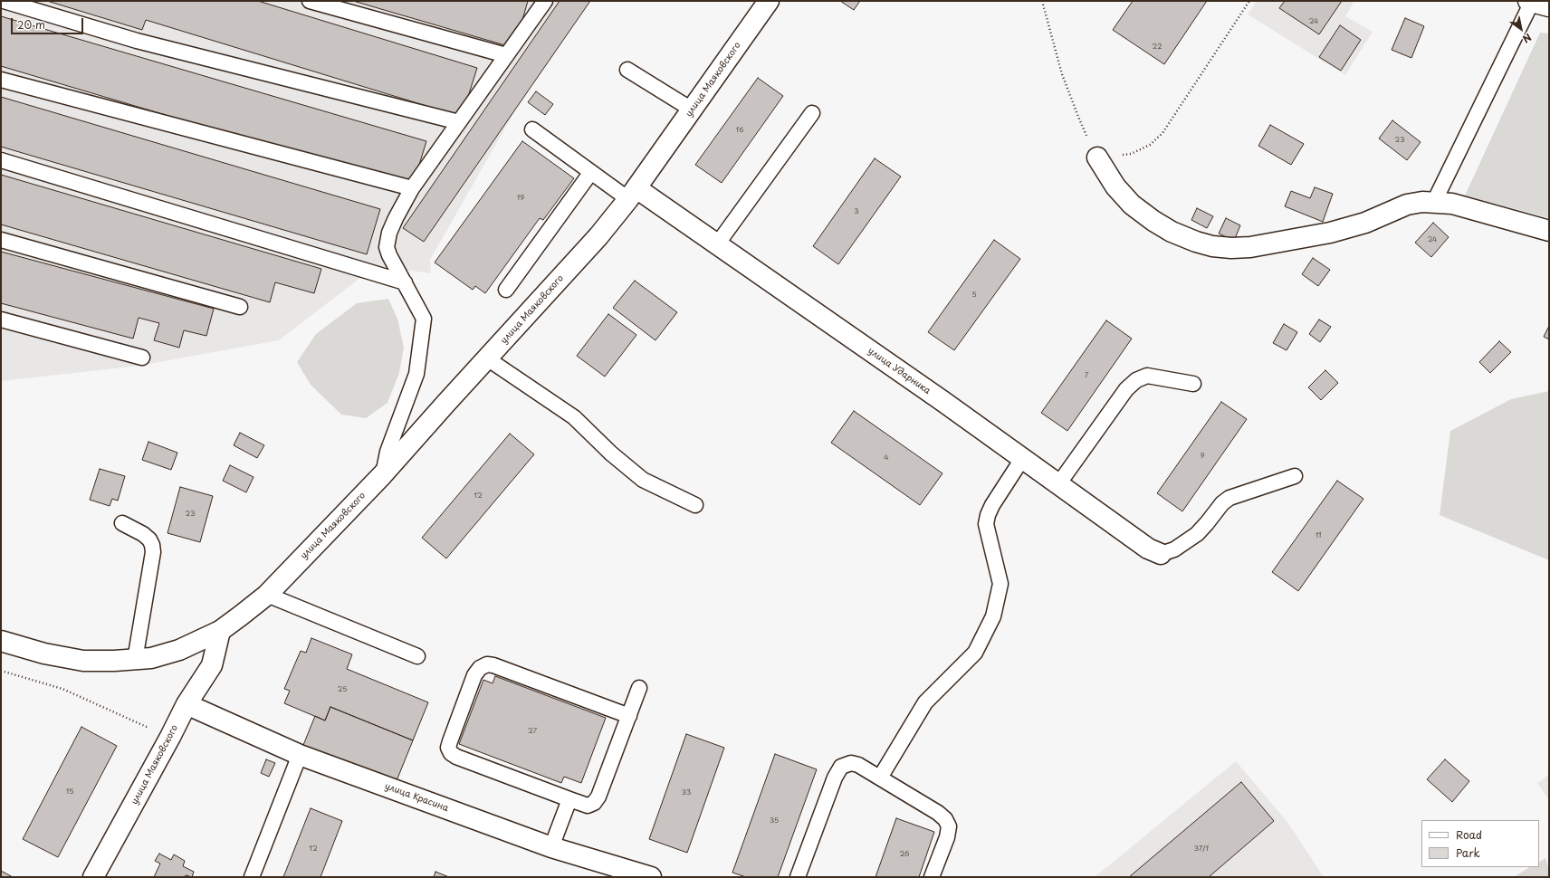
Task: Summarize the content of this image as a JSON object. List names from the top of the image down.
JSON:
{
  "streets": {
    "street": ["улица Маяковского", "улица Ударника", "улица Красина"]
  },
  "crossings": [
    ["улица Маяковского", "улица Ударника"],
    ["улица Маяковского", "улица Красина"]
  ],
  "house_numbers": [
    "24",
    "22",
    "16",
    "23",
    "19",
    "3",
    "24",
    "5",
    "7",
    "9",
    "4",
    "12",
    "23",
    "11",
    "25",
    "27",
    "15",
    "33",
    "35",
    "12",
    "37/1",
    "26"
  ],
  "legend": ["Road", "Park"],
  "scale_bar": "20 m",
  "north": "bottom right"
}
